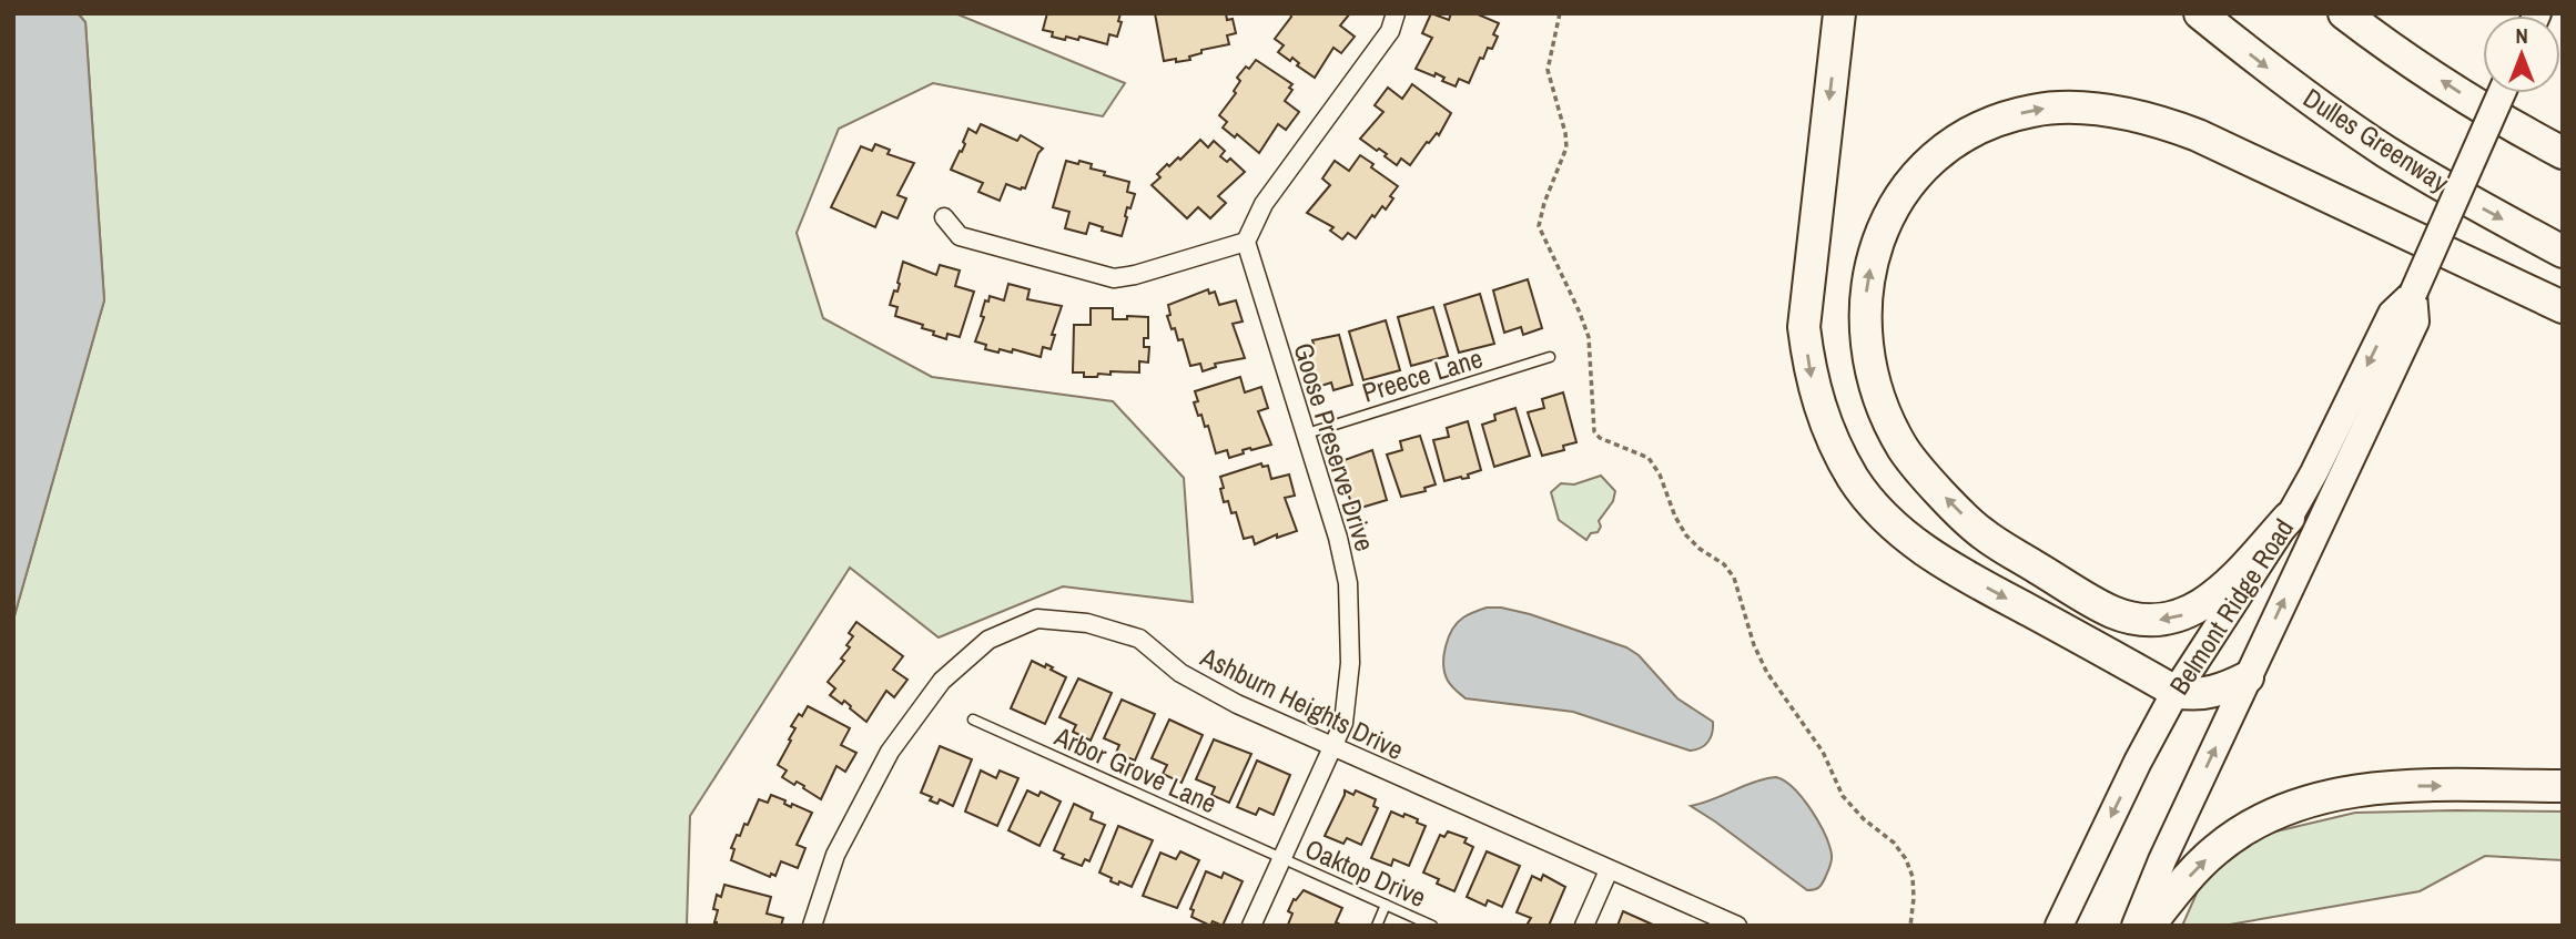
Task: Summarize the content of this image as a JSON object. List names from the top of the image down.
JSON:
{
  "streets": {
    "highway": ["Dulles Greenway"],
    "main road": ["Belmont Ridge Road"],
    "street": ["Goose Preserve Drive", "Ashburn Heights Drive"],
    "lane": ["Preece Lane", "Arbor Grove Lane", "Oaktop Drive"]
  },
  "crossings": [
    ["Preece Lane", "Goose Preserve Drive"],
    ["Goose Preserve Drive", "Ashburn Heights Drive"],
    ["Goose Preserve Drive", "Arbor Grove Lane"],
    ["Goose Preserve Drive", "Oaktop Drive"],
    ["Arbor Grove Lane", "Oaktop Drive"]
  ],
  "north": "top"
}
